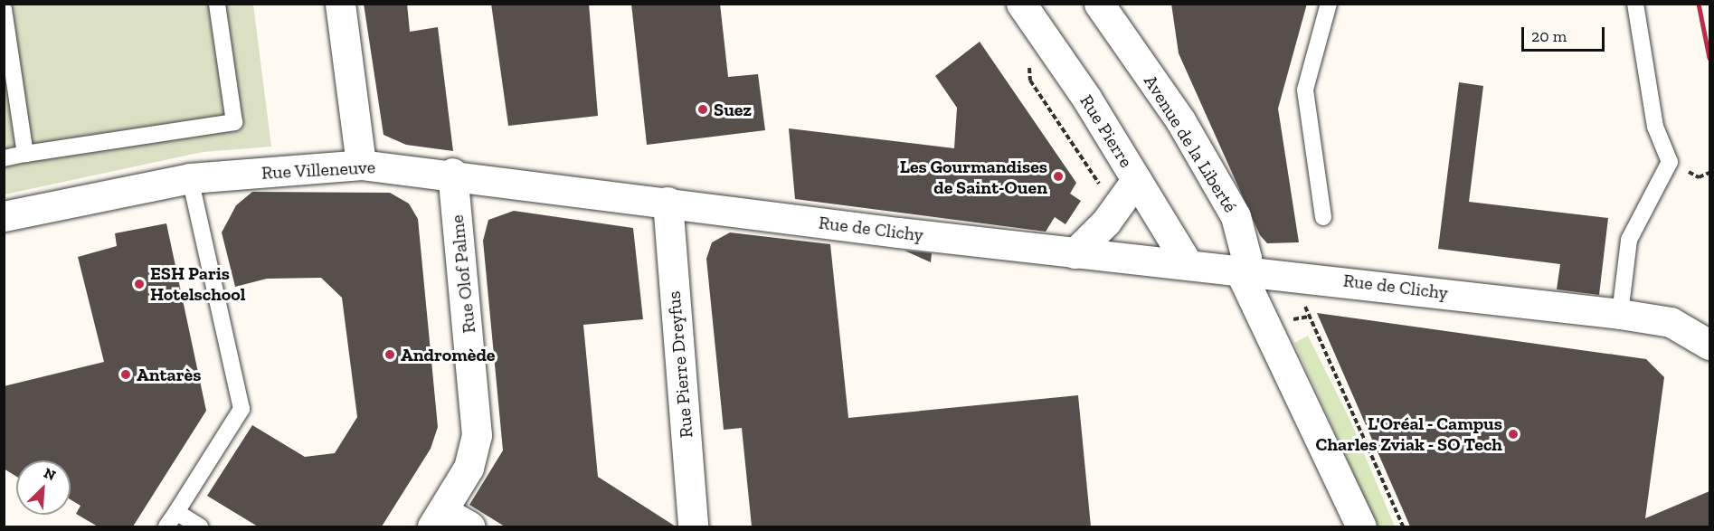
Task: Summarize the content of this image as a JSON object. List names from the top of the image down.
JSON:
{
  "streets": {
    "street": [
      "Rue Pierre",
      "Avenue de la Liberté",
      "Rue Villeneuve",
      "Rue de Clichy",
      "Rue Olof Palme",
      "Rue Pierre Dreyfus"
    ]
  },
  "crossings": [
    ["Rue Pierre", "Rue de Clichy"],
    ["Avenue de la Liberté", "Rue de Clichy"],
    ["Rue Villeneuve", "Rue de Clichy"],
    ["Rue Villeneuve", "Rue Olof Palme"],
    ["Rue Villeneuve", "Rue Pierre Dreyfus"],
    ["Rue de Clichy", "Rue Pierre Dreyfus"]
  ],
  "places": [
    "Suez",
    "Les Gourmandises de Saint-Ouen",
    "ESH Paris Hotelschool",
    "Andromède",
    "Antarès",
    "L'Oréal - Campus Charles Zviak - SO Tech"
  ],
  "scale_bar": "20 m",
  "north": "top right"
}
